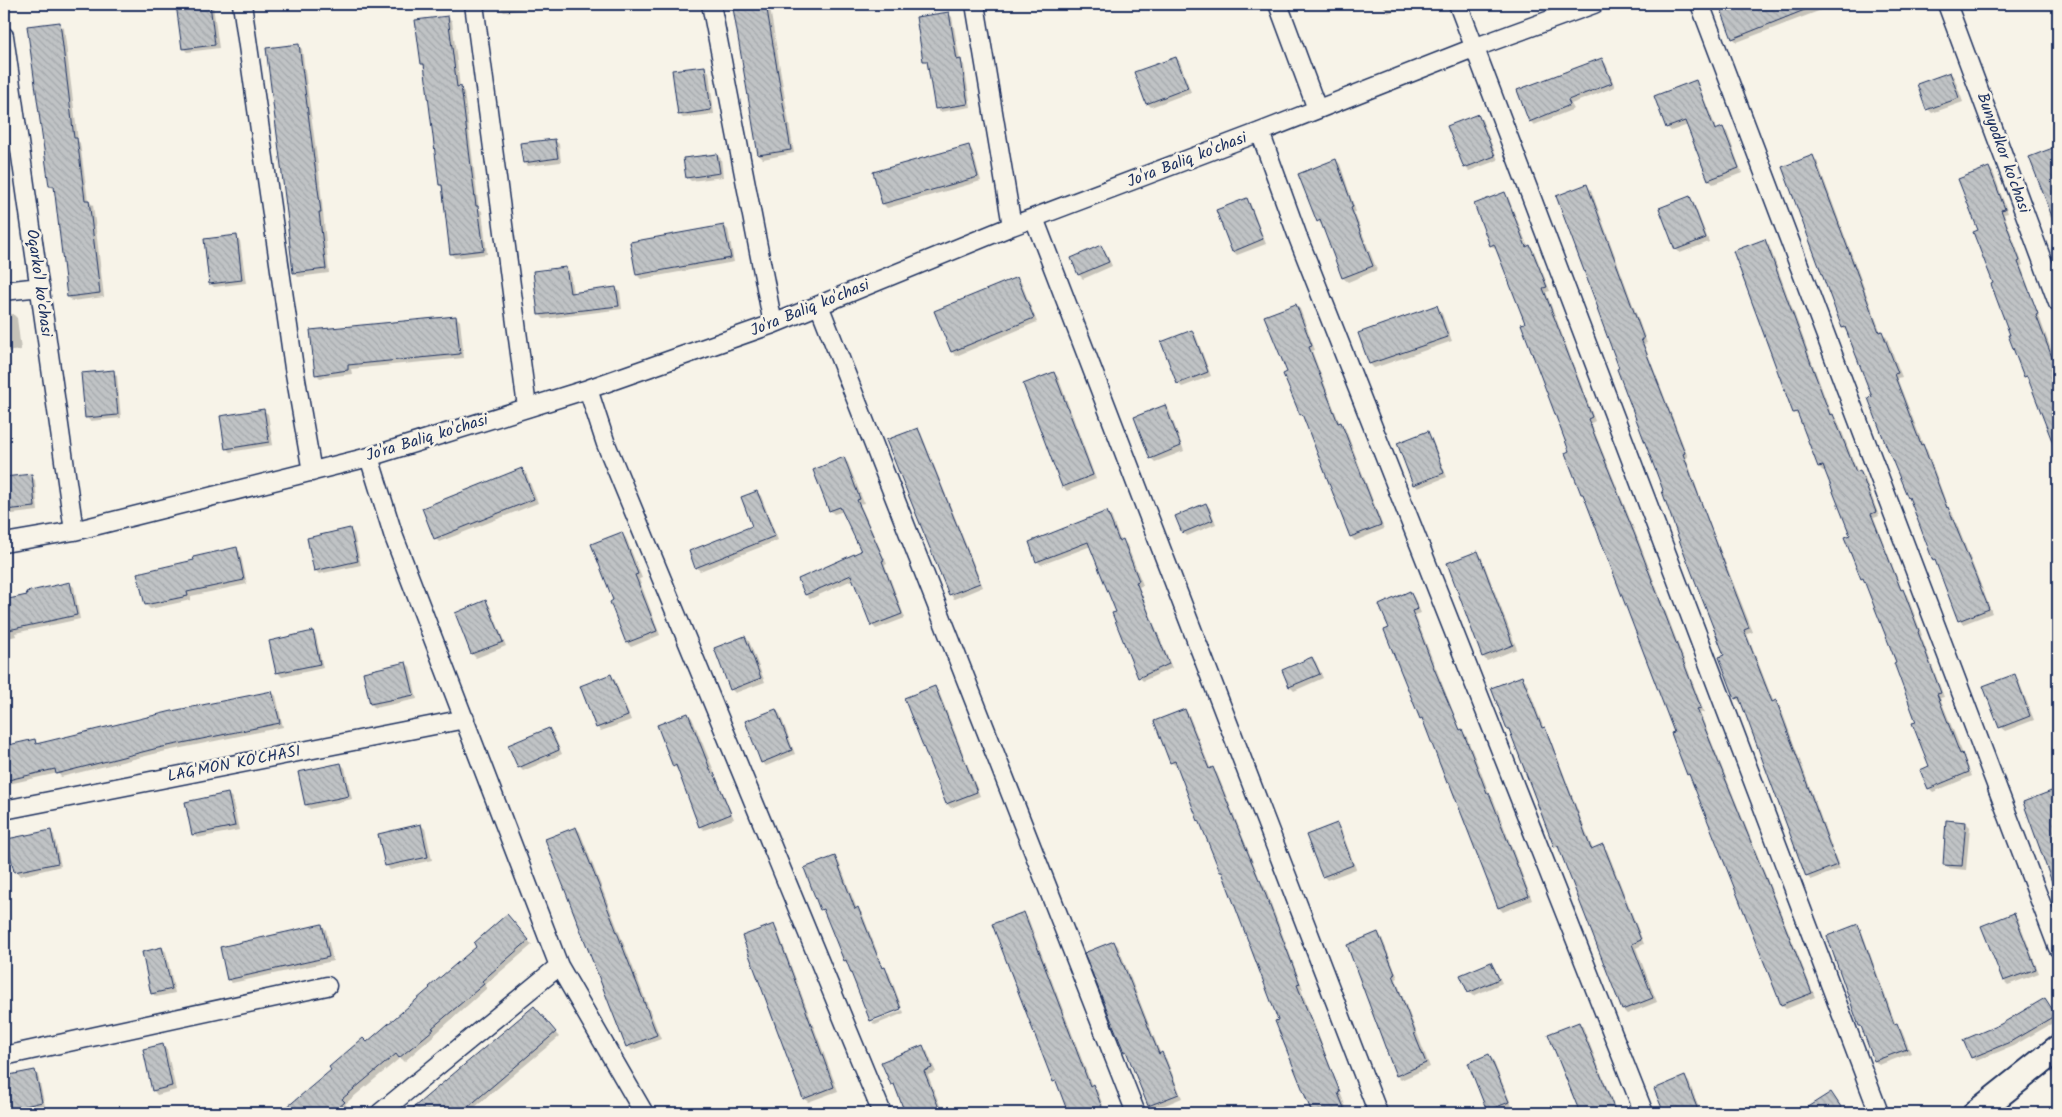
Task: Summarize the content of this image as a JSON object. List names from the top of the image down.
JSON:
{
  "streets": {
    "street": [
      "Bunyodkor ko'chasi",
      "Jo'ra Baliq ko'chasi",
      "Oqarko'l ko'chasi",
      "LAG'MON KO'CHASI"
    ]
  },
  "crossings": [
    ["Jo'ra Baliq ko'chasi", "Oqarko'l ko'chasi"]
  ]
}
